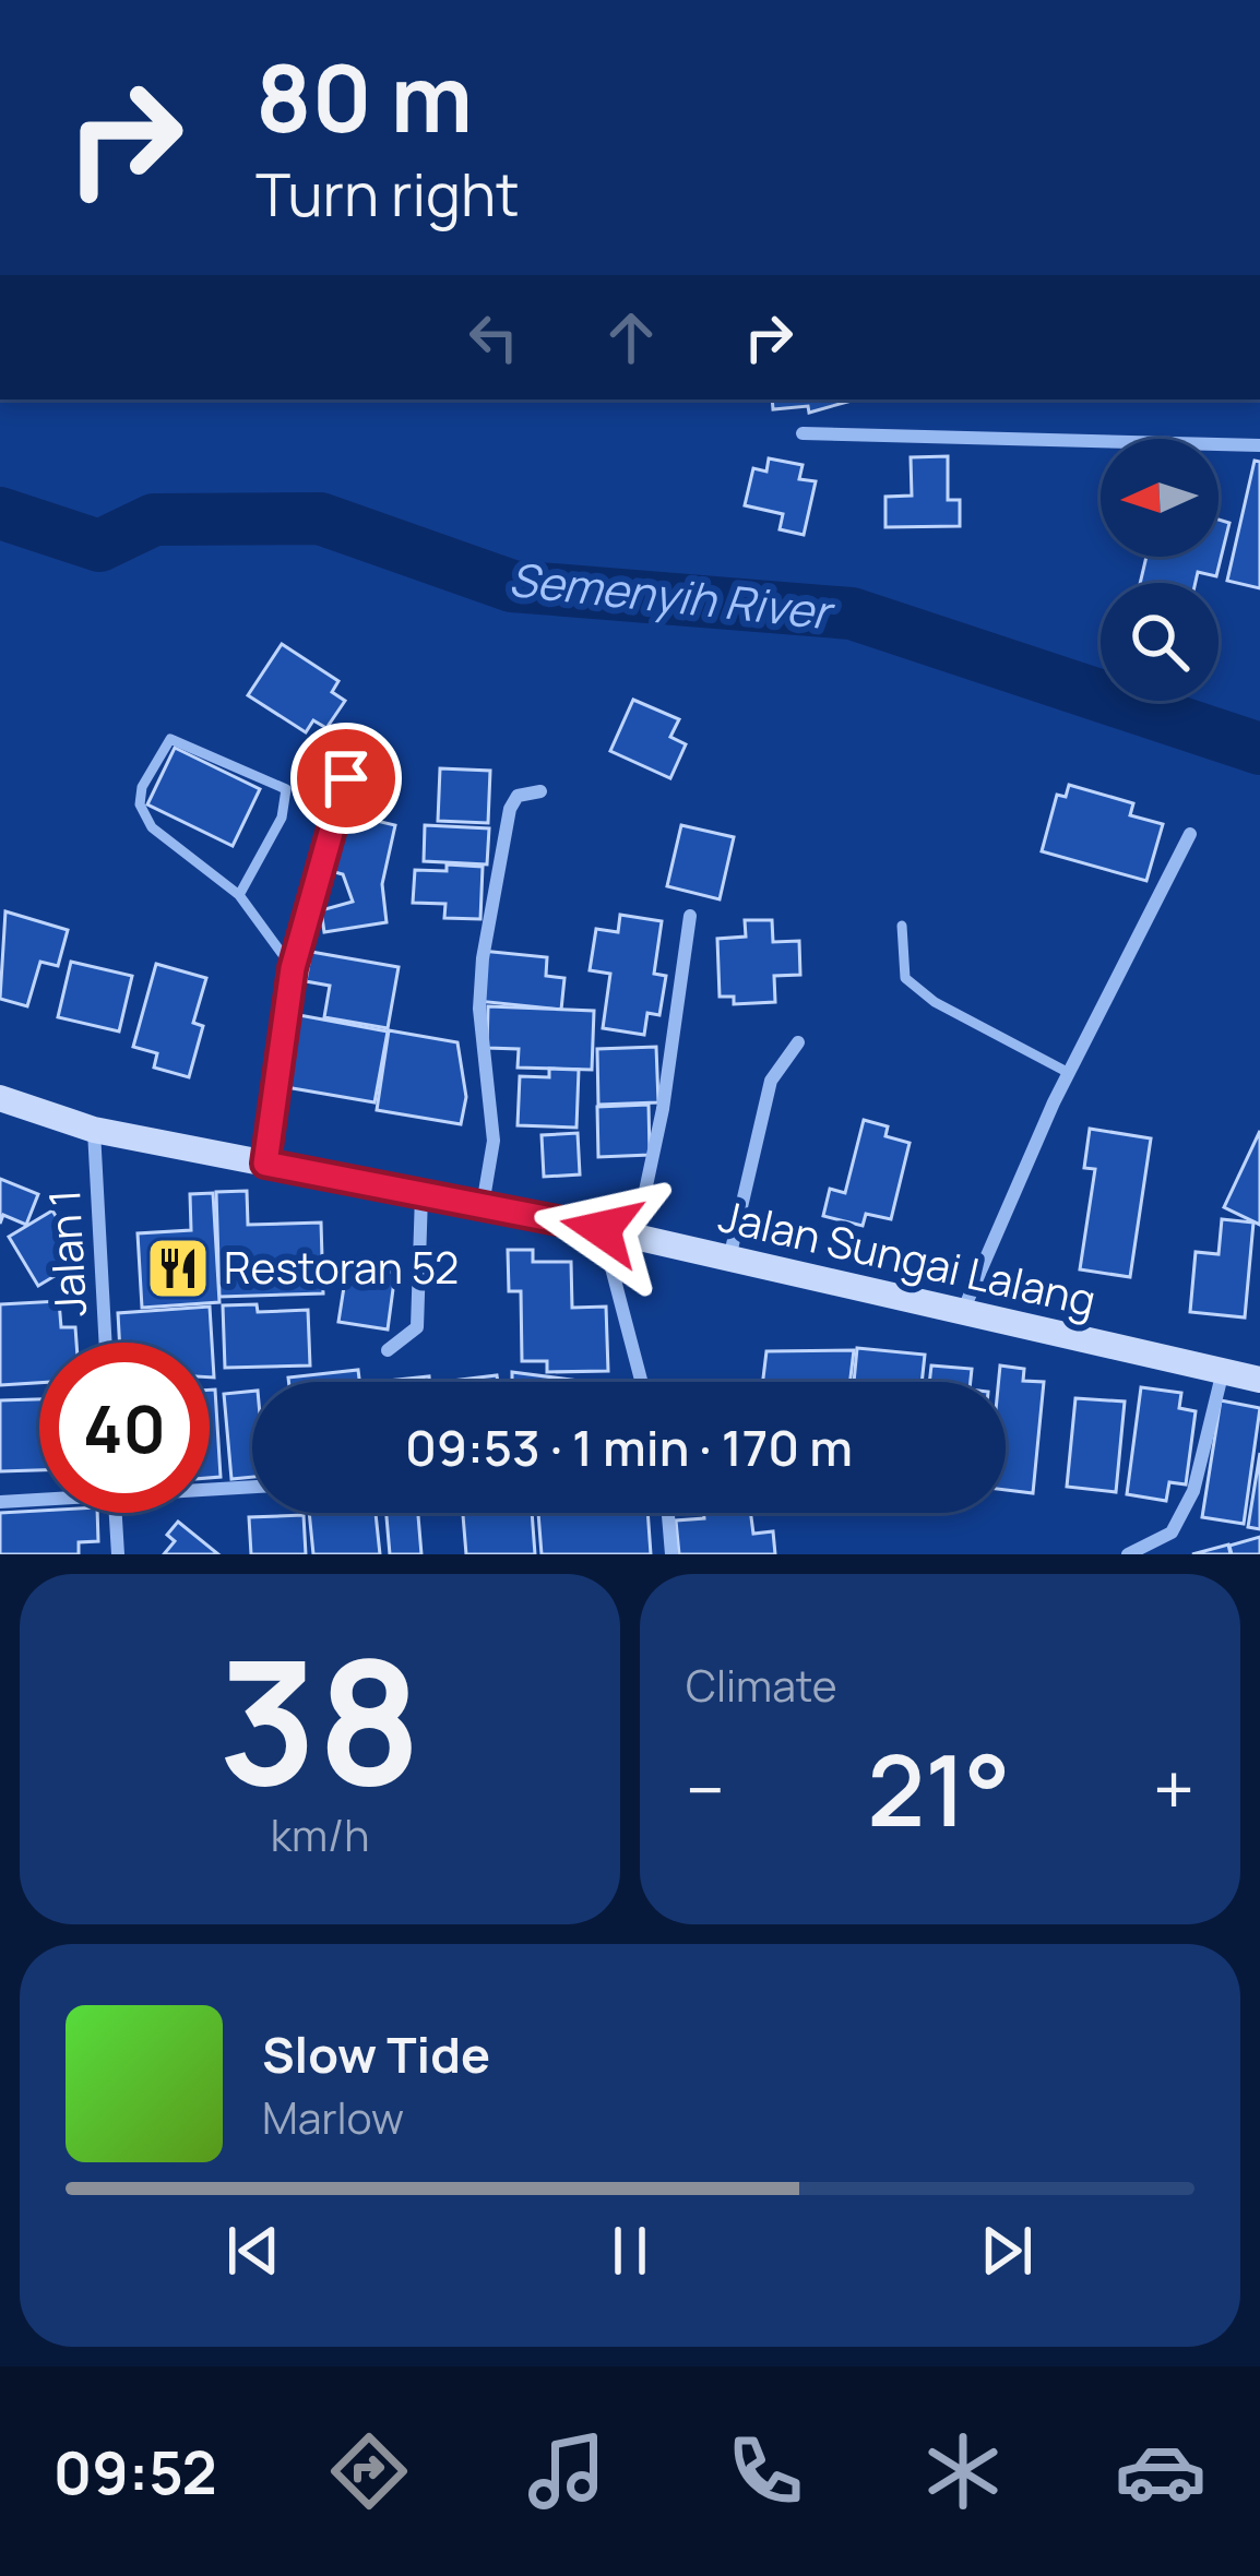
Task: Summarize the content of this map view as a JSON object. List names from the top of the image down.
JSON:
{
  "streets": {
    "street": ["Jalan 1", "Jalan Sungai Lalang"]
  },
  "crossings": [
    ["Jalan 1", "Jalan Sungai Lalang"]
  ],
  "water": ["Semenyih River"],
  "places": {
    "restaurant": ["Restoran 52"]
  },
  "north": "left",
  "page": {
    "turn": ["80 m", "Turn right"],
    "limit": "40",
    "trip": "09:53 · 1 min · 170 m",
    "tile": [
      ["38", "km/h"],
      "Climate"
    ],
    "heat": ["−", "21°", "+"],
    "song": ["Slow Tide", "Marlow"],
    "tabs": "09:52"
  }
}
